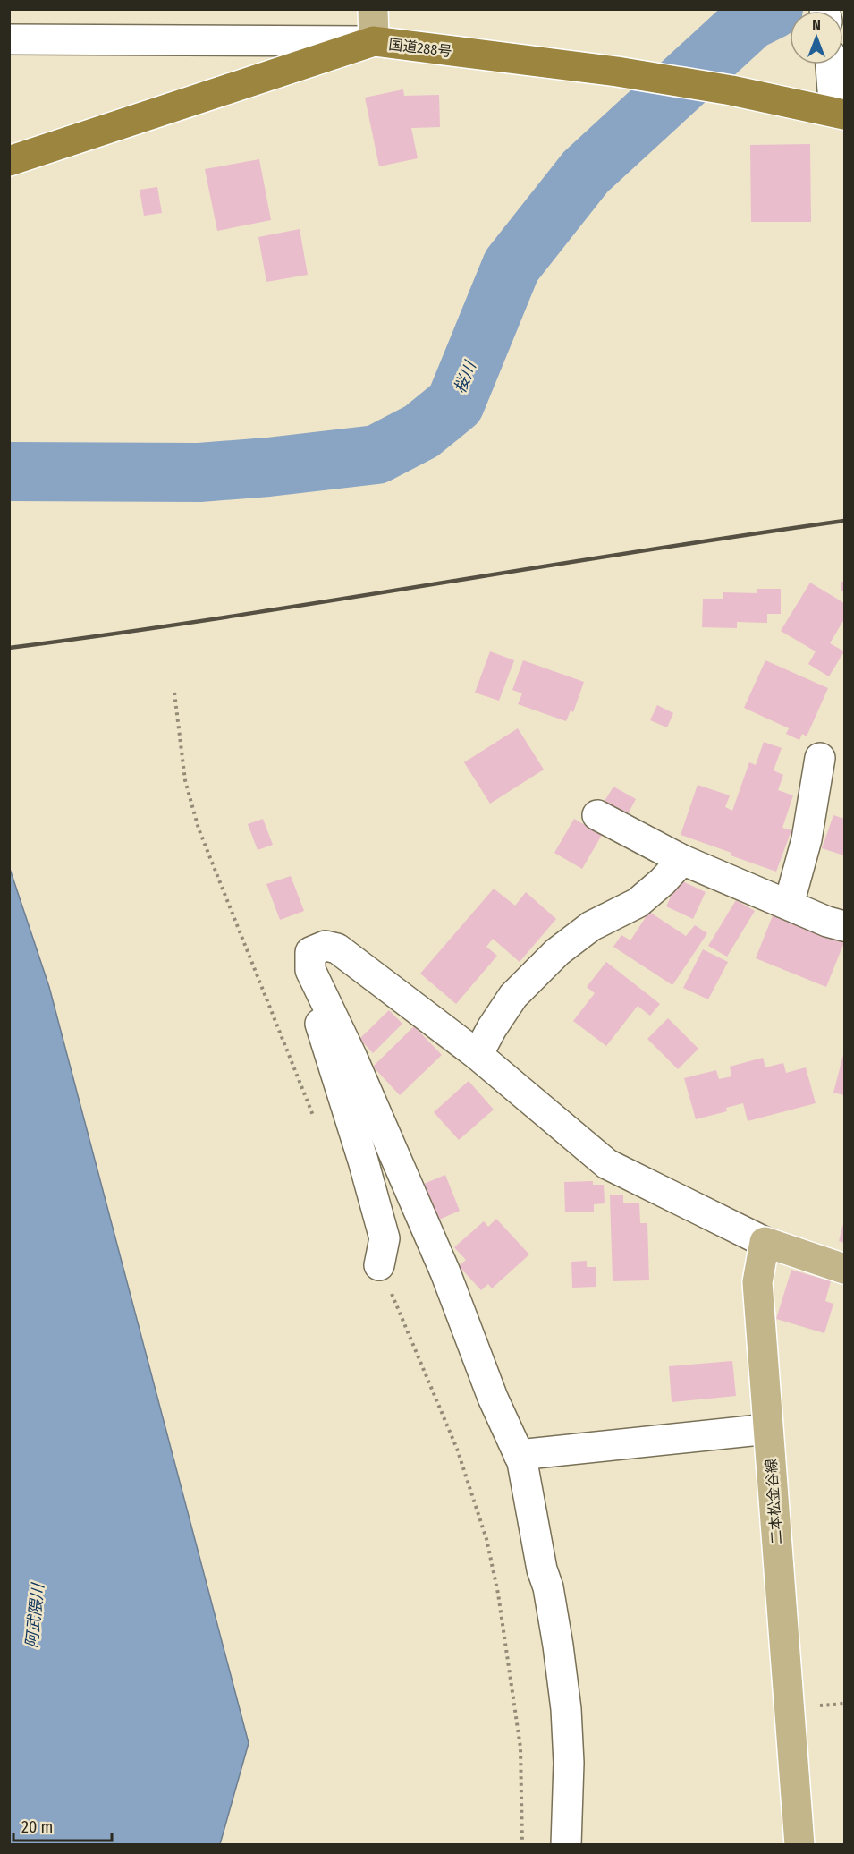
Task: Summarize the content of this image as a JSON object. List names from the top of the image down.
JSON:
{
  "streets": {
    "highway": ["国道288号"],
    "main road": ["二本松金谷線"]
  },
  "water": ["桜川", "阿武隈川"],
  "scale_bar": "20 m",
  "north": "top"
}
